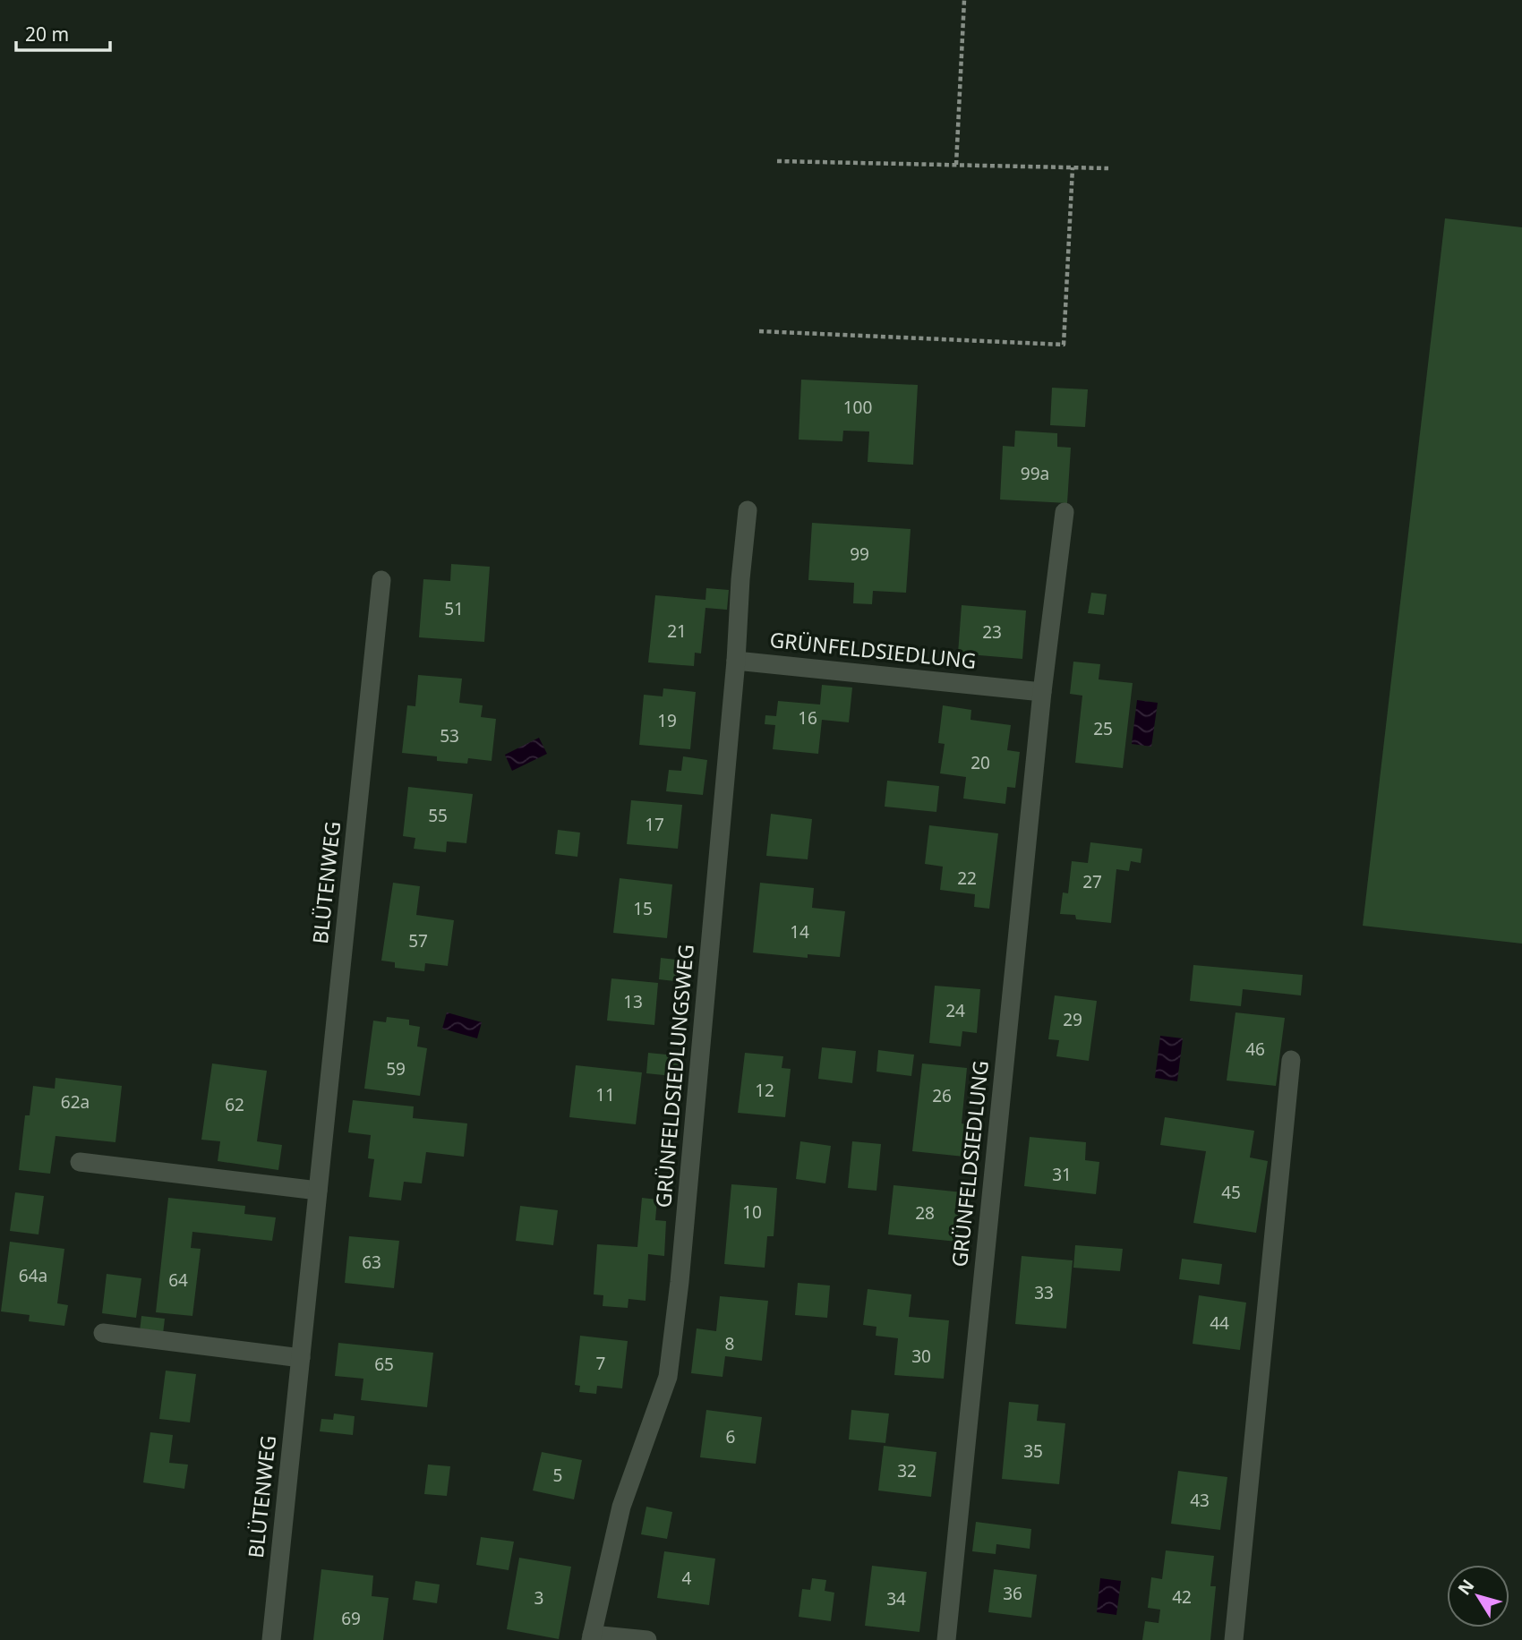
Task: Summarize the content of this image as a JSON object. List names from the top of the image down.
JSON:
{
  "streets": {
    "street": ["GRÜNFELDSIEDLUNG", "BLÜTENWEG", "GRÜNFELDSIEDLUNGSWEG"]
  },
  "crossings": [
    ["GRÜNFELDSIEDLUNG", "GRÜNFELDSIEDLUNGSWEG"]
  ],
  "house_numbers": [
    "100",
    "99a",
    "99",
    "51",
    "21",
    "23",
    "16",
    "19",
    "25",
    "53",
    "20",
    "55",
    "17",
    "22",
    "27",
    "15",
    "14",
    "57",
    "13",
    "24",
    "29",
    "46",
    "59",
    "12",
    "11",
    "26",
    "62a",
    "62",
    "31",
    "45",
    "10",
    "28",
    "63",
    "64a",
    "64",
    "33",
    "44",
    "8",
    "30",
    "7",
    "65",
    "6",
    "35",
    "32",
    "5",
    "43",
    "4",
    "36",
    "42",
    "3",
    "34",
    "69"
  ],
  "scale_bar": "20 m",
  "north": "top left"
}
